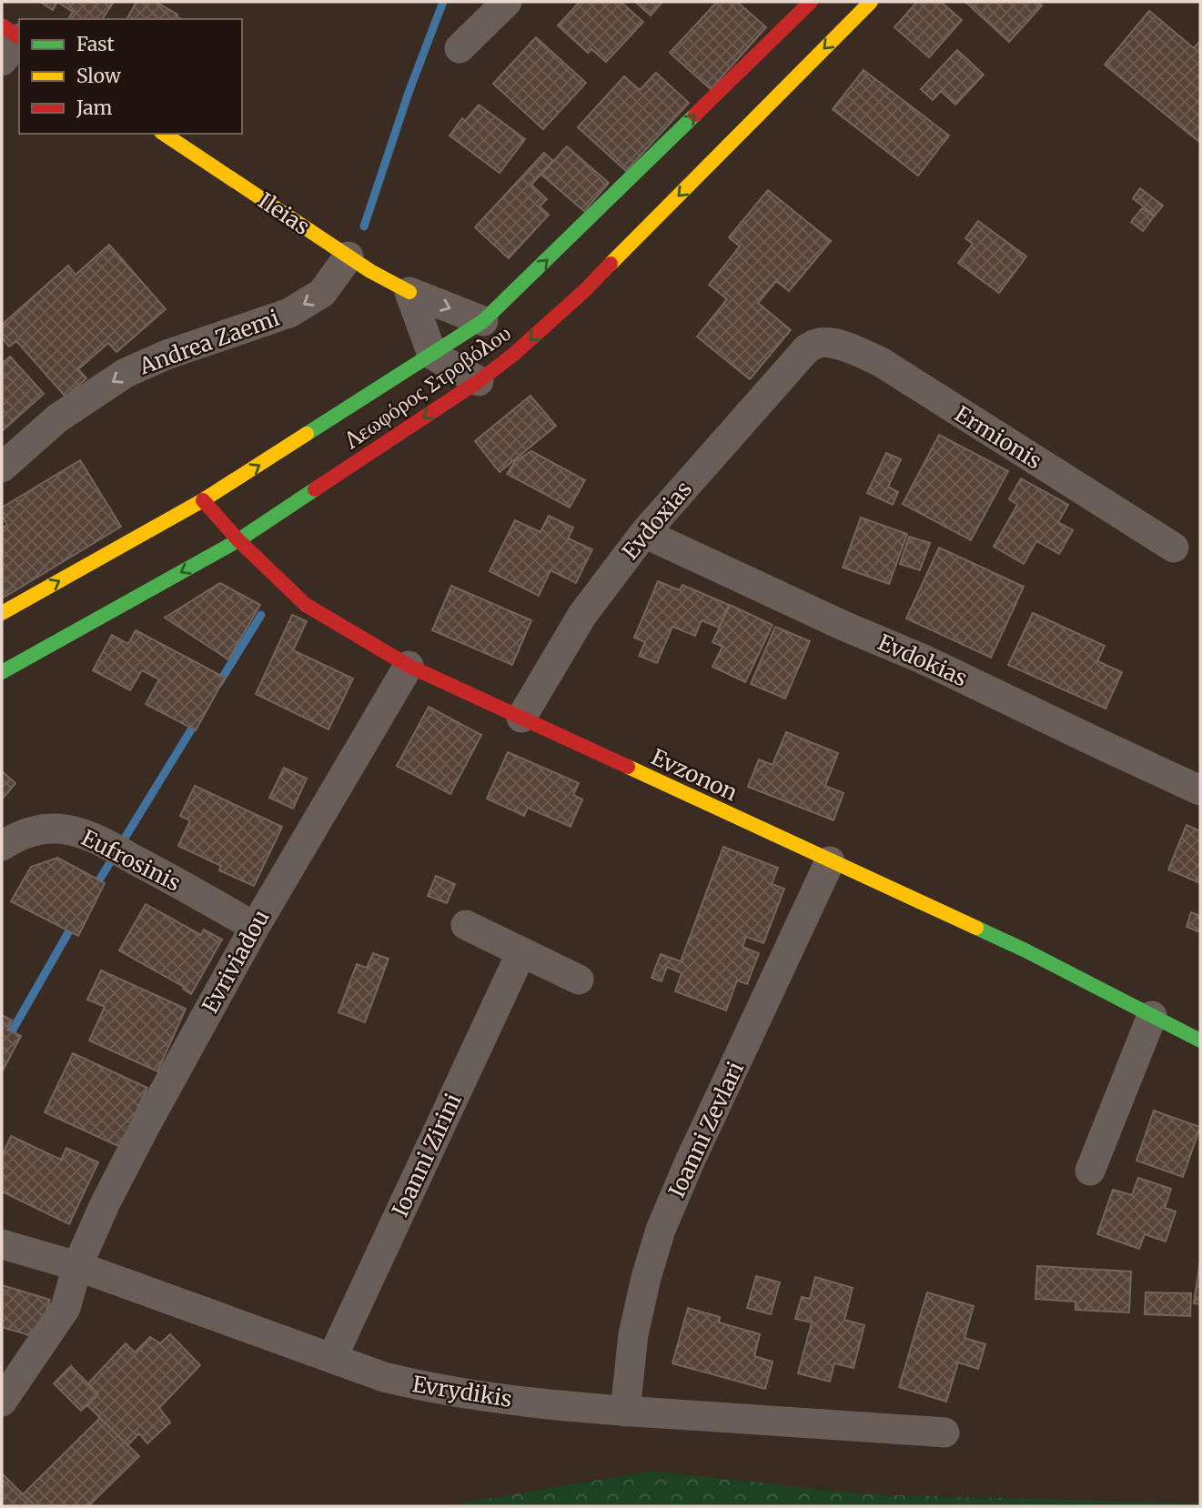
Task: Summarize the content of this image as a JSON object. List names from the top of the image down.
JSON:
{
  "streets": {
    "main road": ["Ileias", "Λεωφόρος Στροβόλου", "Evzonon"],
    "street": [
      "Andrea Zaemi",
      "Ermionis",
      "Evdoxias",
      "Evdokias",
      "Eufrosinis",
      "Evriviadou",
      "Ioanni Zevlari",
      "Ioanni Zirini",
      "Evrydikis"
    ]
  },
  "crossings": [
    ["Ileias", "Andrea Zaemi"],
    ["Ileias", "Λεωφόρος Στροβόλου"],
    ["Λεωφόρος Στροβόλου", "Evzonon"],
    ["Ermionis", "Evdoxias"],
    ["Evdoxias", "Evdokias"],
    ["Evdoxias", "Evzonon"],
    ["Evzonon", "Evriviadou"],
    ["Evzonon", "Ioanni Zevlari"],
    ["Eufrosinis", "Evriviadou"],
    ["Evriviadou", "Evrydikis"],
    ["Ioanni Zevlari", "Evrydikis"],
    ["Ioanni Zirini", "Evrydikis"]
  ],
  "one_way": ["Andrea Zaemi"],
  "legend": ["Fast", "Slow", "Jam"]
}
